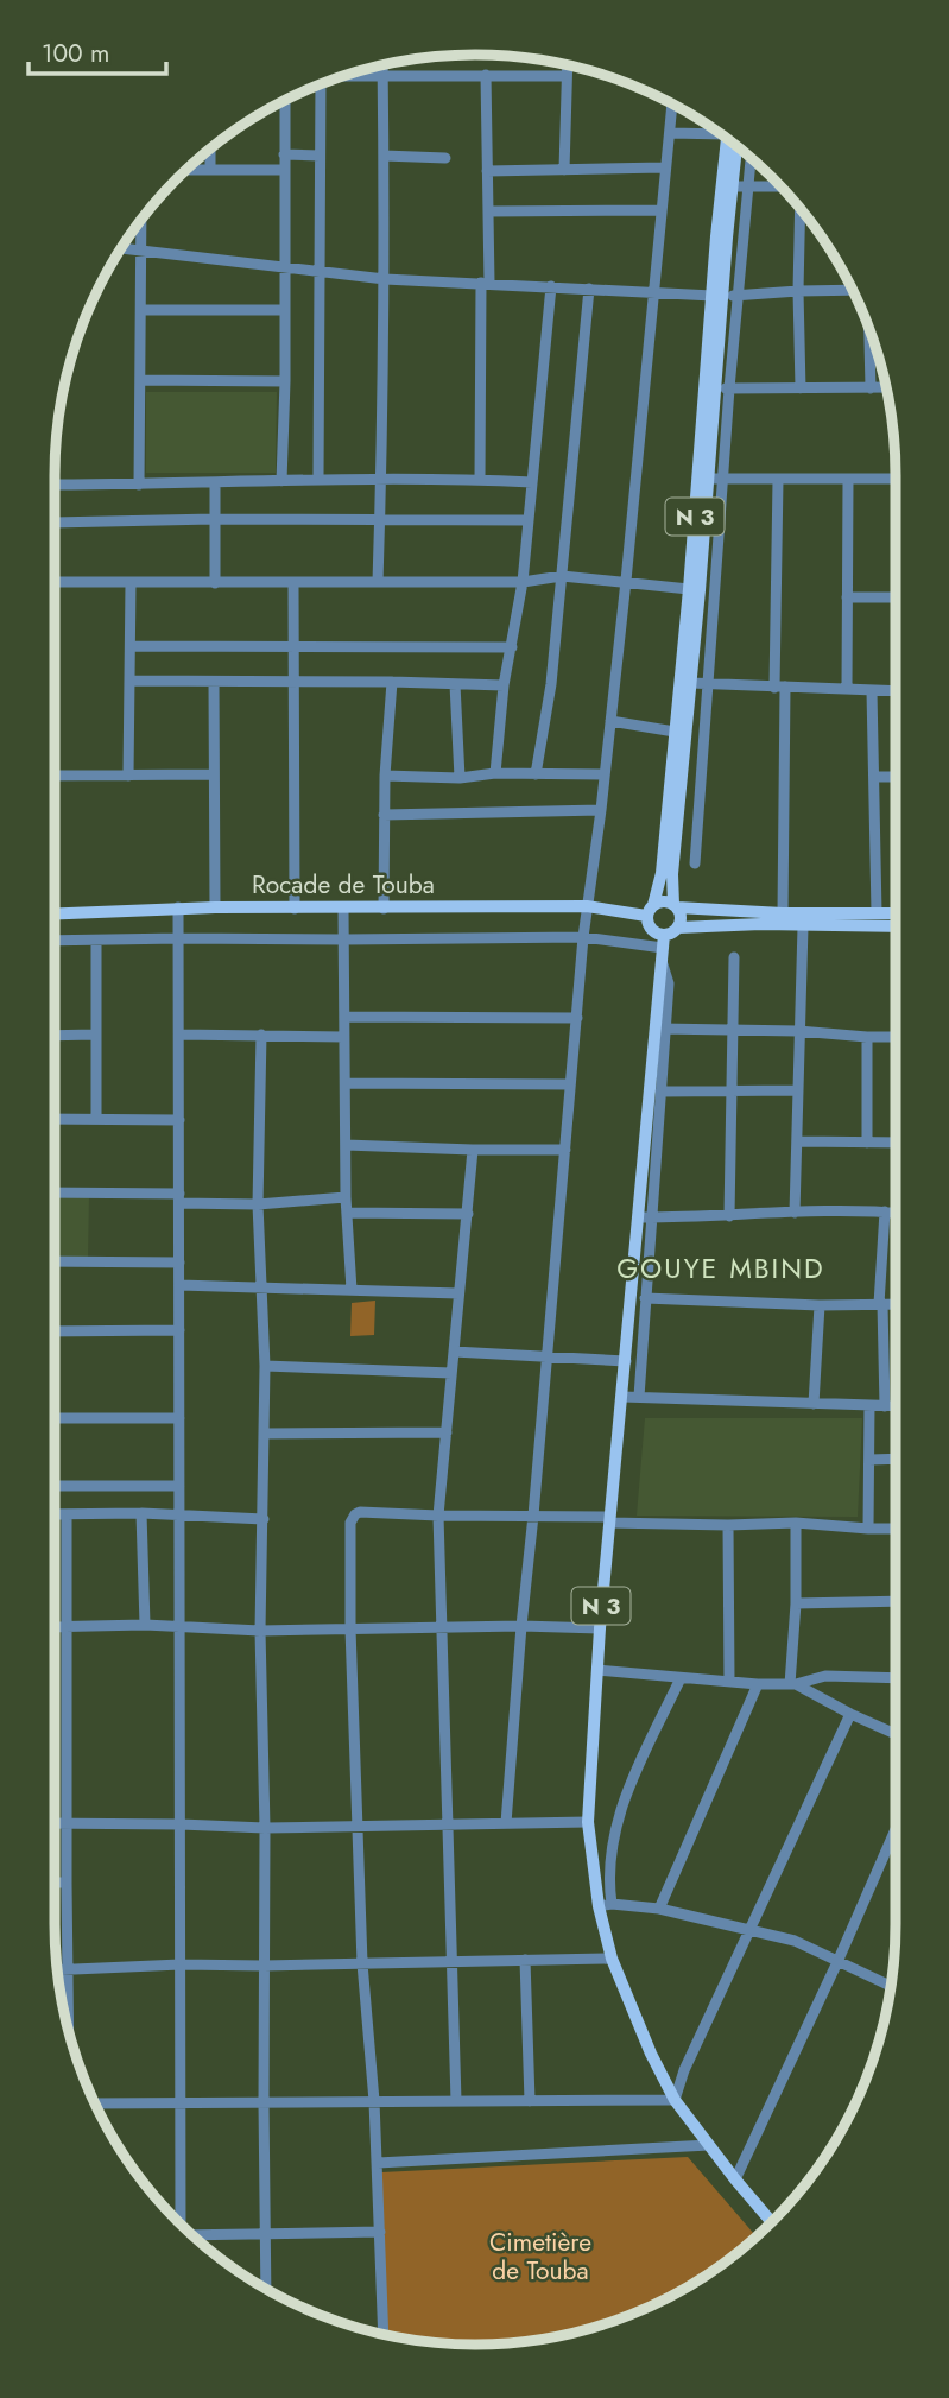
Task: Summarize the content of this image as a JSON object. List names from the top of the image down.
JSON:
{
  "streets": {
    "main road": ["N 3", "Rocade de Touba"]
  },
  "crossings": [
    ["N 3", "Rocade de Touba"]
  ],
  "districts": ["GOUYE MBIND"],
  "parks": ["Cimetière de Touba"],
  "scale_bar": "100 m"
}
